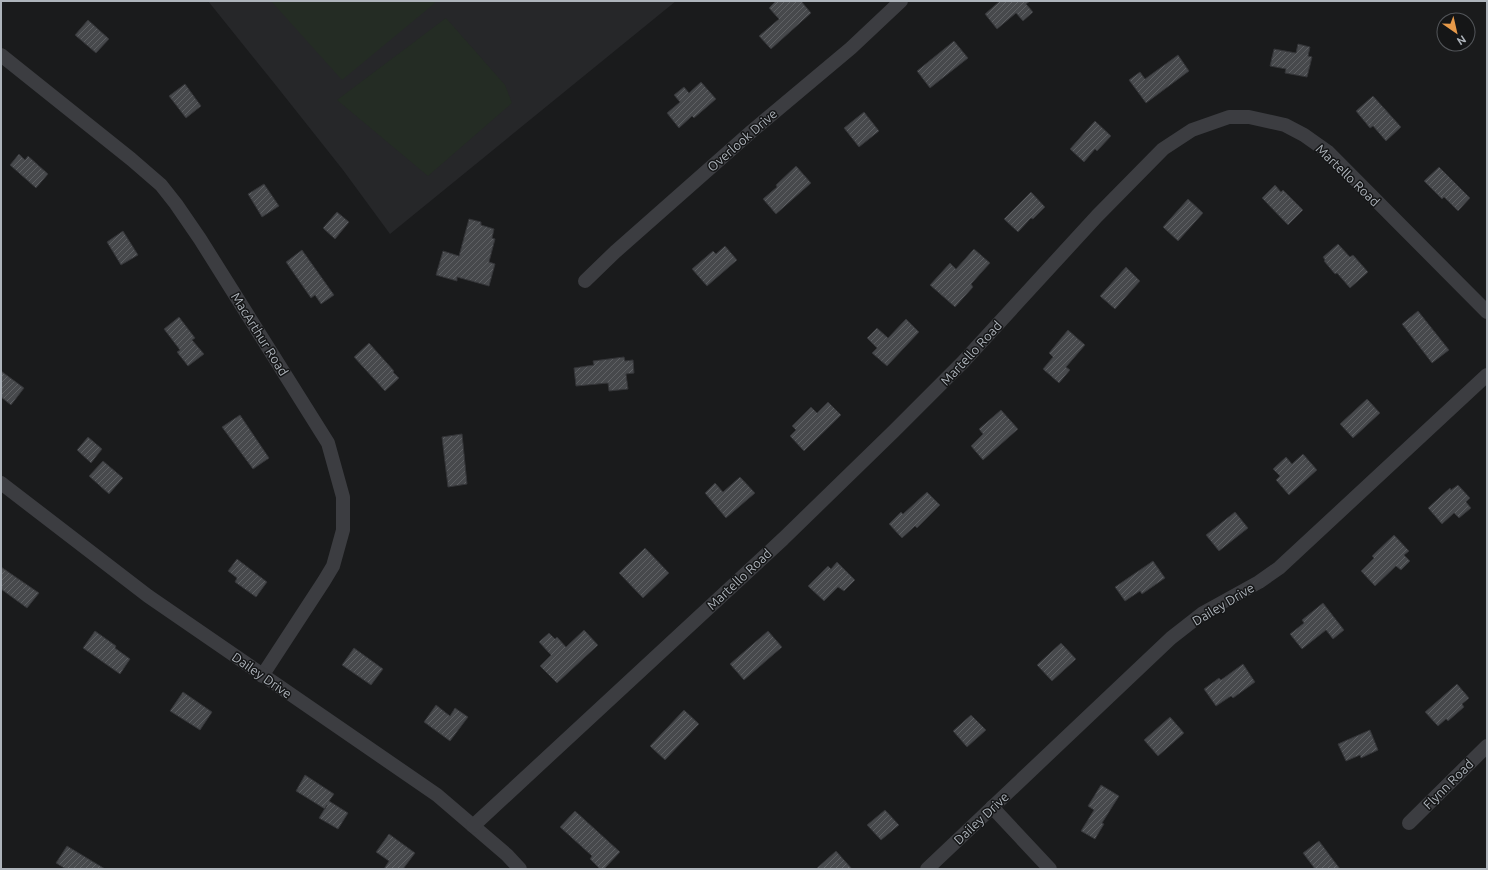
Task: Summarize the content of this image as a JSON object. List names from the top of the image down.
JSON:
{
  "streets": {
    "street": [
      "Overlook Drive",
      "Martello Road",
      "MacArthur Road",
      "Dailey Drive",
      "Flynn Road"
    ]
  },
  "crossings": [
    ["Martello Road", "Dailey Drive"],
    ["MacArthur Road", "Dailey Drive"]
  ],
  "north": "bottom right"
}
